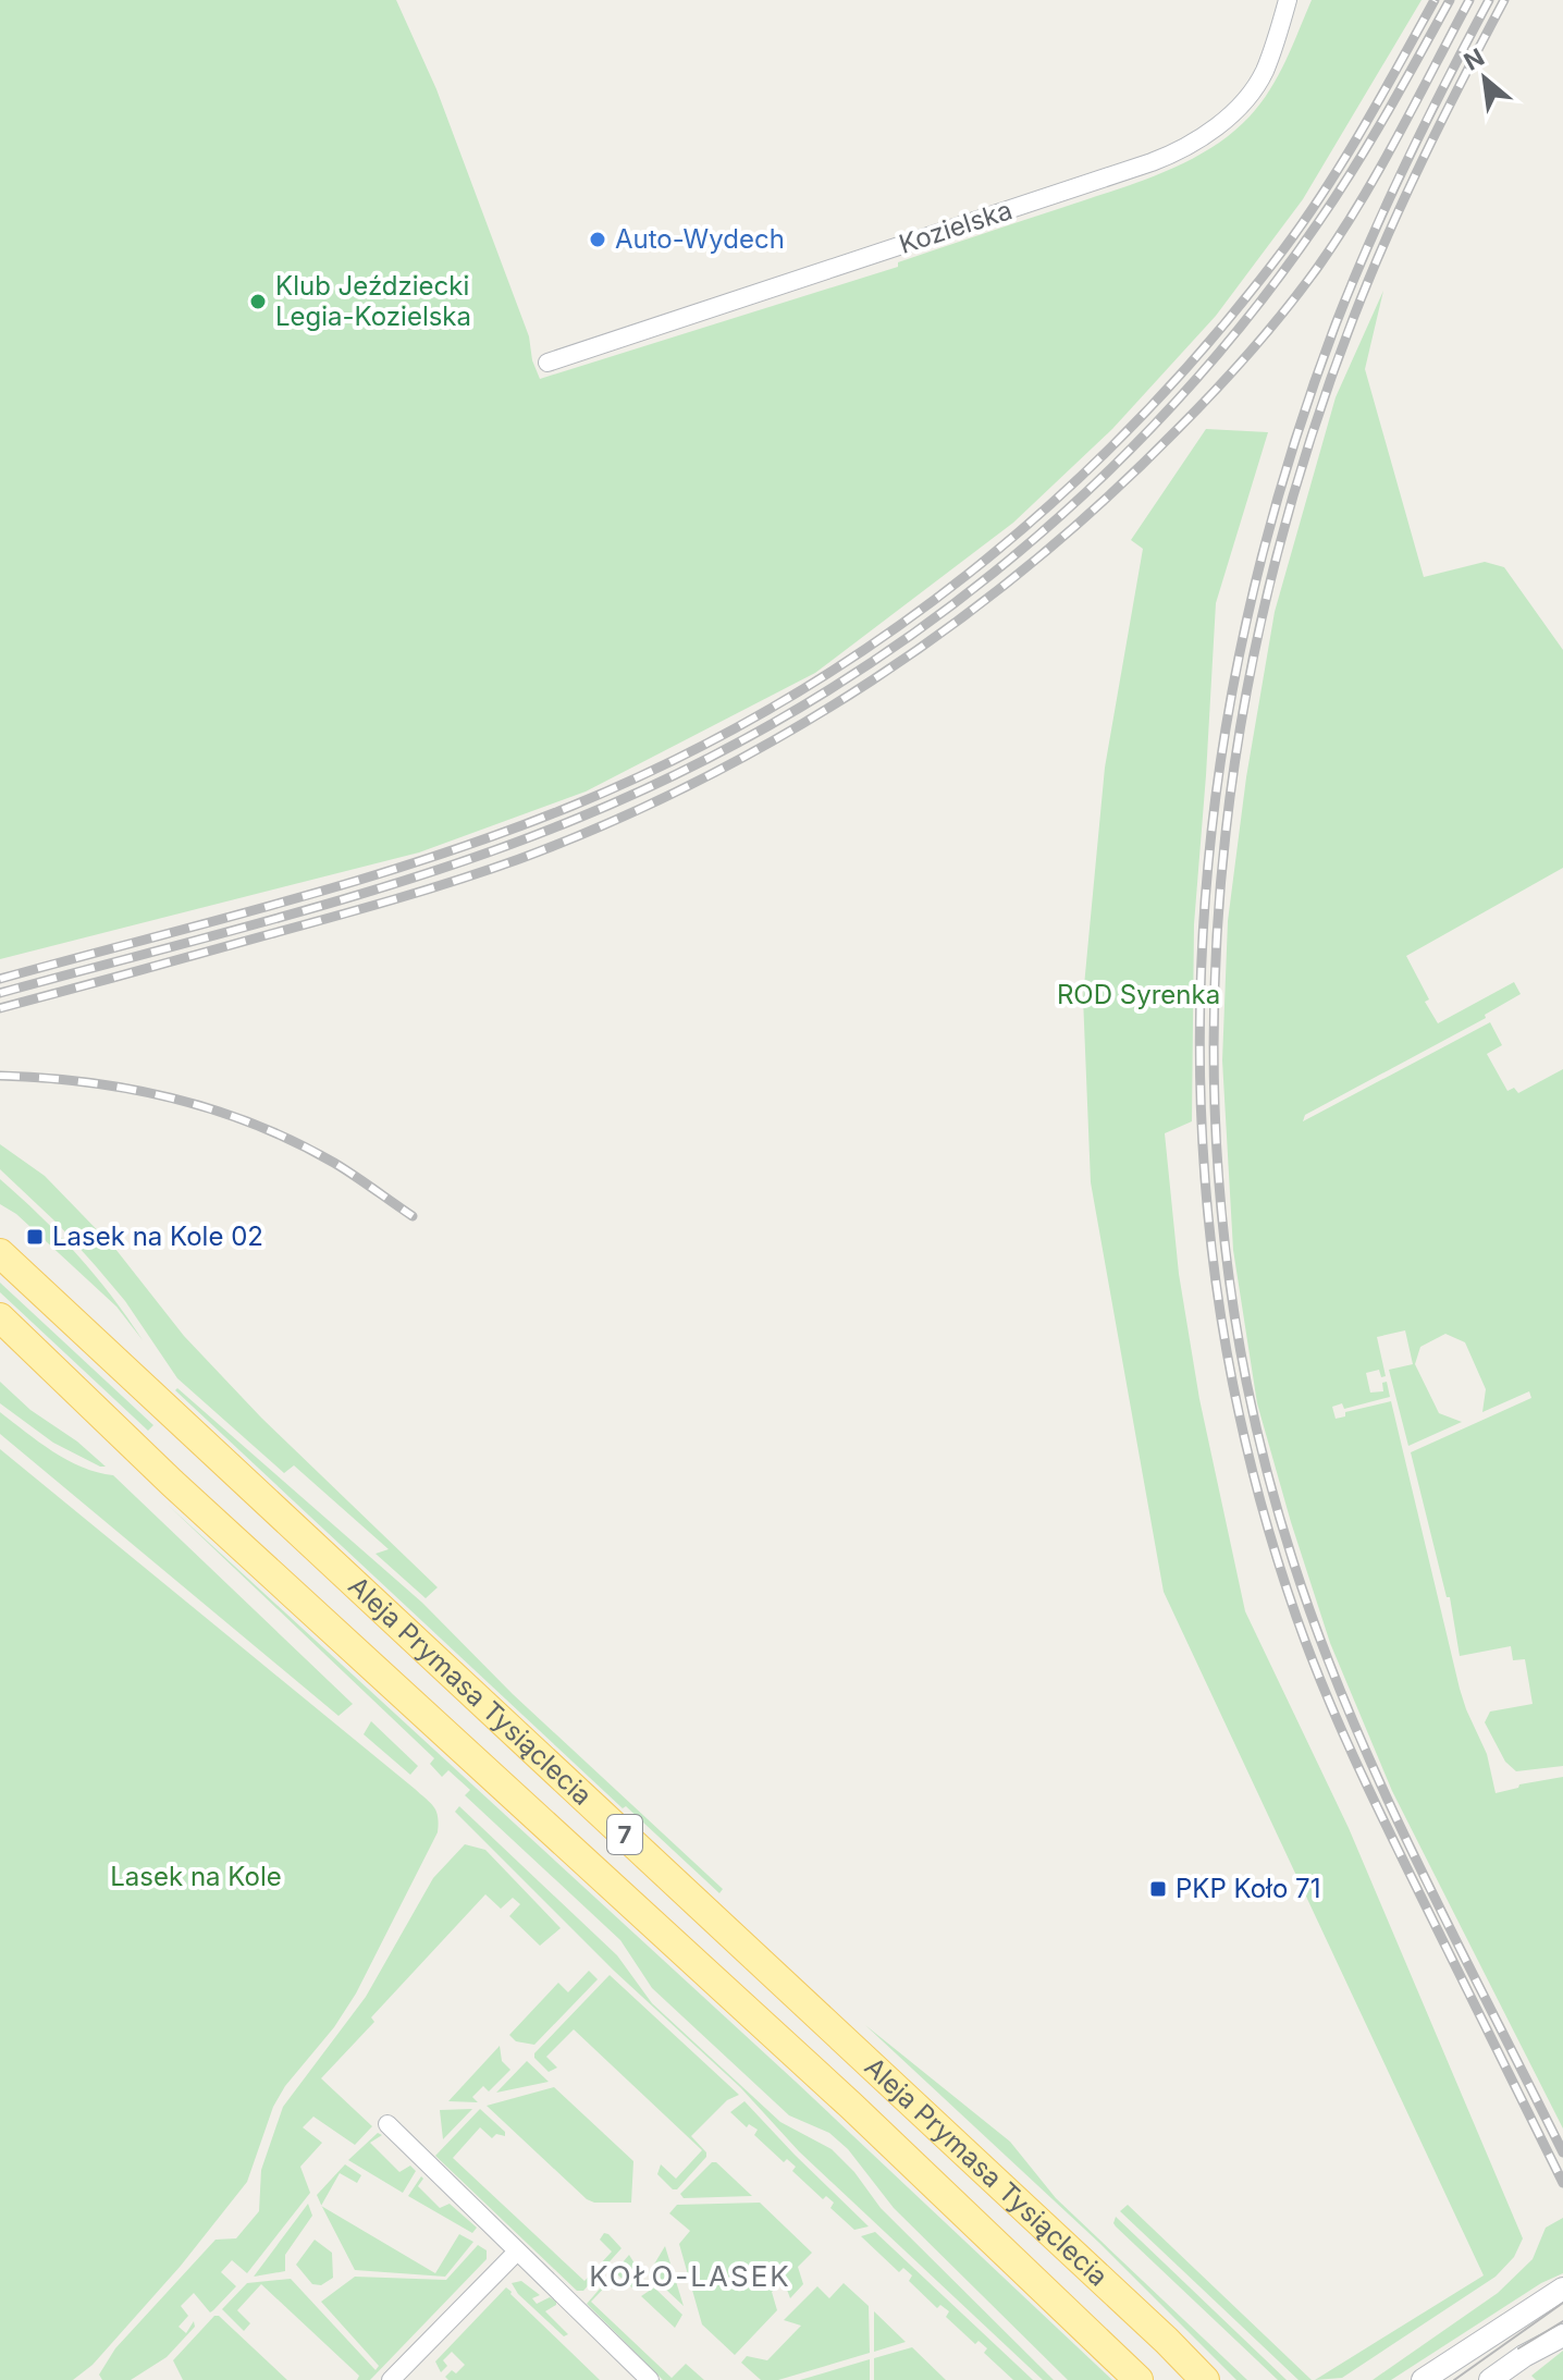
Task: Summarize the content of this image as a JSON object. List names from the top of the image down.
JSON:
{
  "streets": {
    "main road": ["Aleja Prymasa Tysiąclecia", "7"],
    "street": ["Kozielska"]
  },
  "districts": ["KOŁO-LASEK"],
  "parks": ["ROD Syrenka", "Lasek na Kole"],
  "places": {
    "other": ["Auto-Wydech", "Klub Jeździecki Legia-Kozielska"],
    "transit": ["Lasek na Kole 02", "PKP Koło 71"]
  },
  "north": "top left"
}
